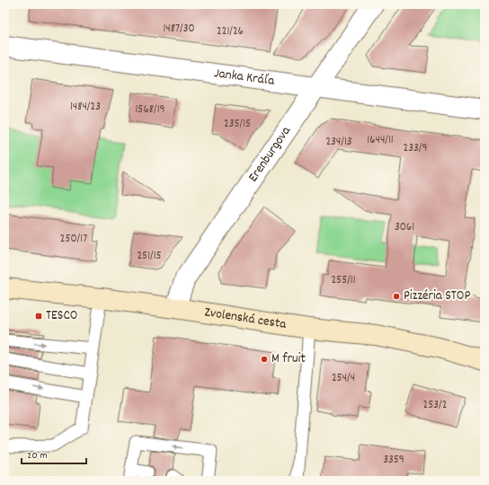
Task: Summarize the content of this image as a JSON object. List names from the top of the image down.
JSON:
{
  "streets": {
    "street": ["Janka Kráľa", "Erenburgova", "Zvolenská cesta"]
  },
  "crossings": [
    ["Janka Kráľa", "Erenburgova"],
    ["Erenburgova", "Zvolenská cesta"]
  ],
  "places": {
    "other": ["Pizzéria STOP", "M fruit"],
    "transit": ["TESCO"]
  },
  "house_numbers": [
    "1487/30",
    "221/26",
    "1484/23",
    "1568/19",
    "235/15",
    "1644/11",
    "234/13",
    "233/9",
    "3061",
    "250/17",
    "251/15",
    "255/11",
    "254/4",
    "253/2",
    "3359"
  ],
  "scale_bar": "20 m"
}
